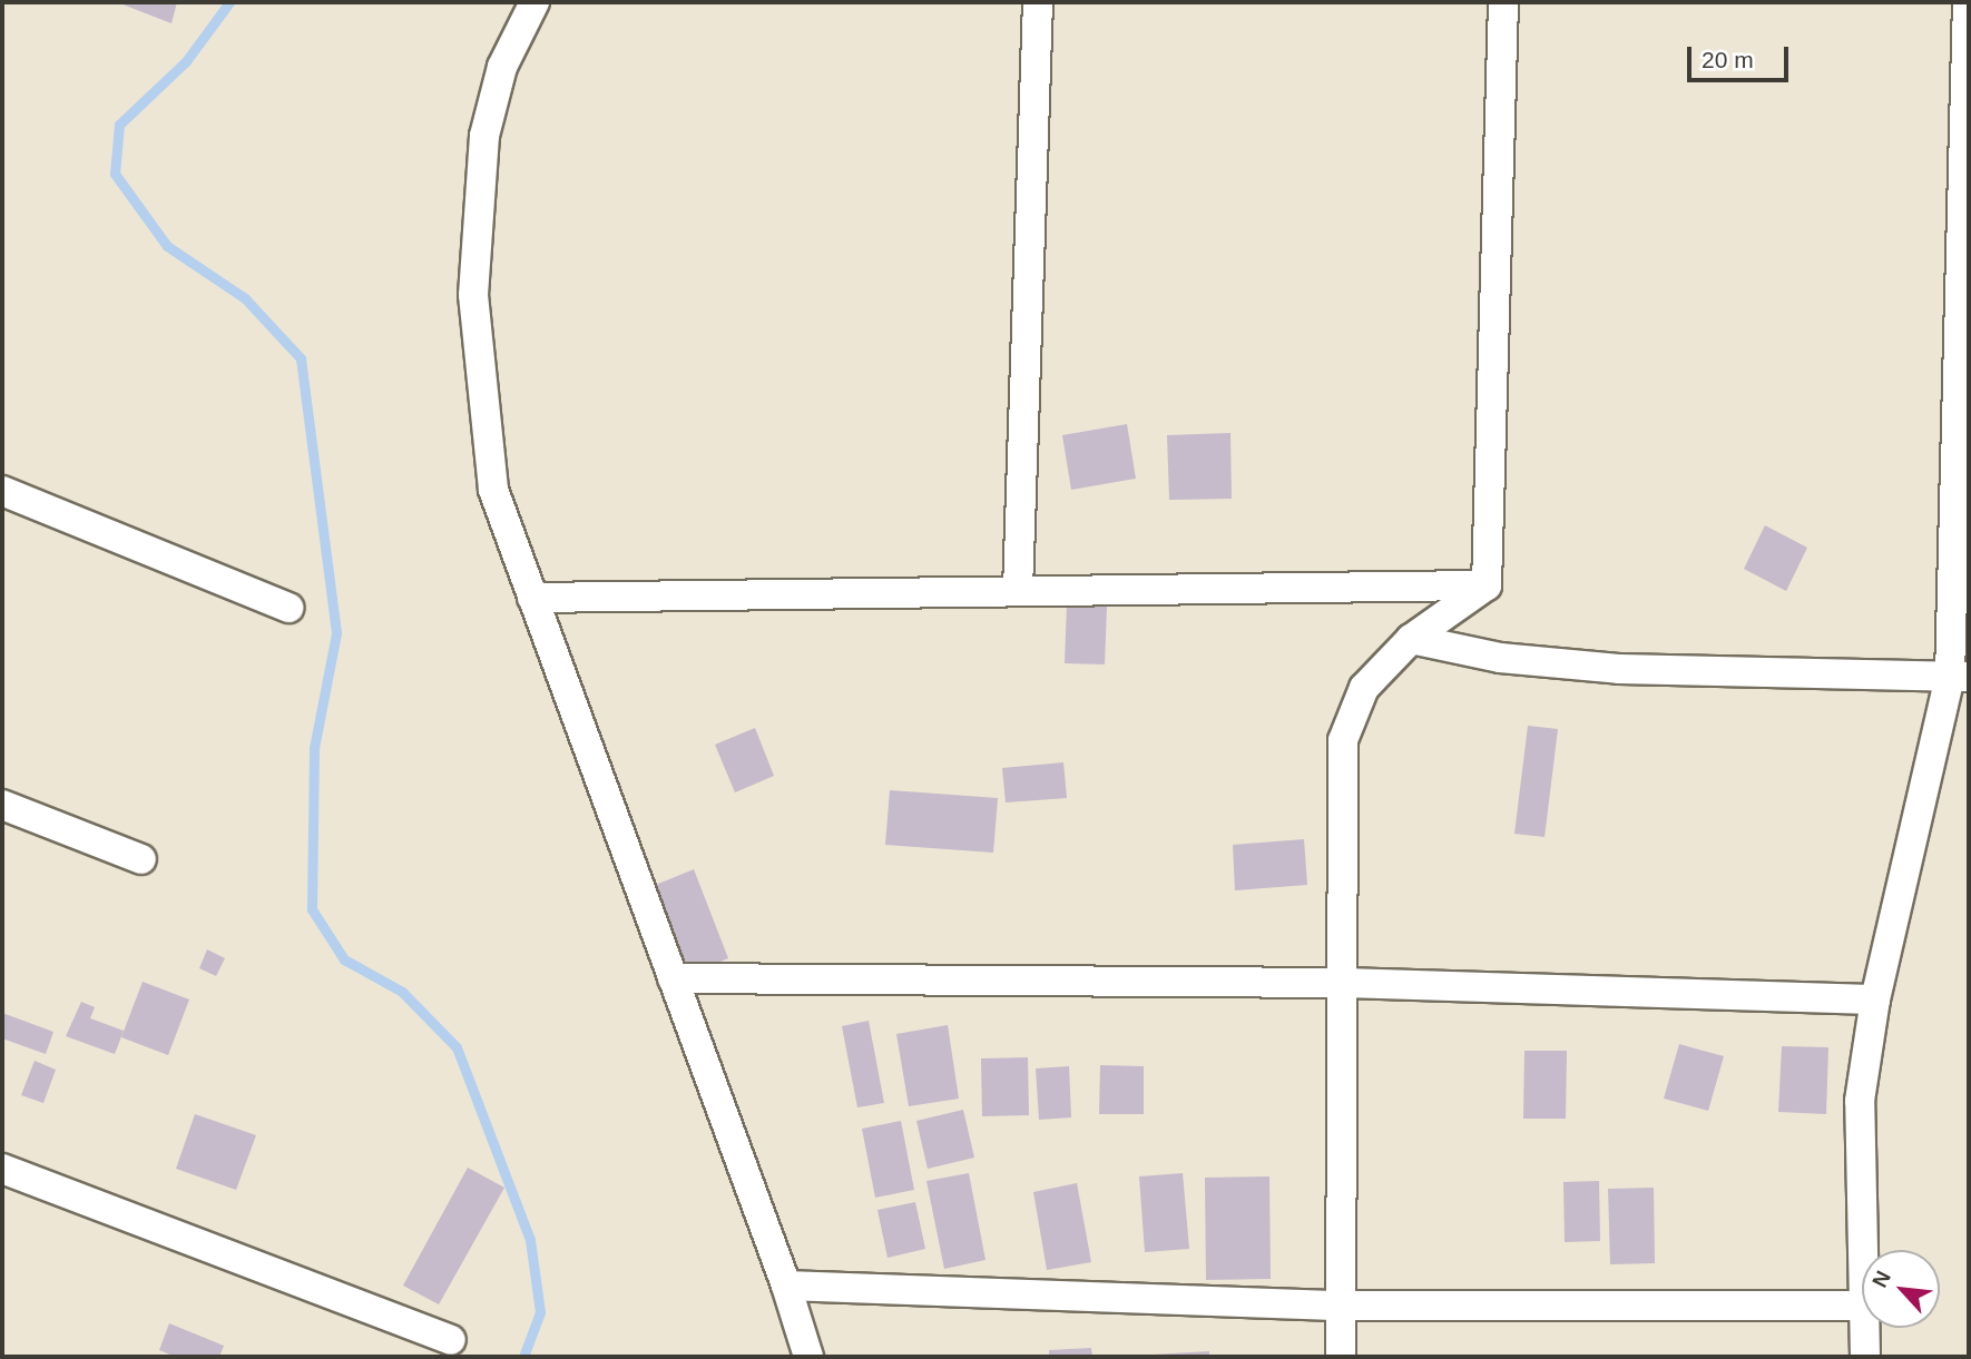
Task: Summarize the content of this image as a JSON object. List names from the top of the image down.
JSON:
{
  "scale_bar": "20 m",
  "north": "top left"
}
